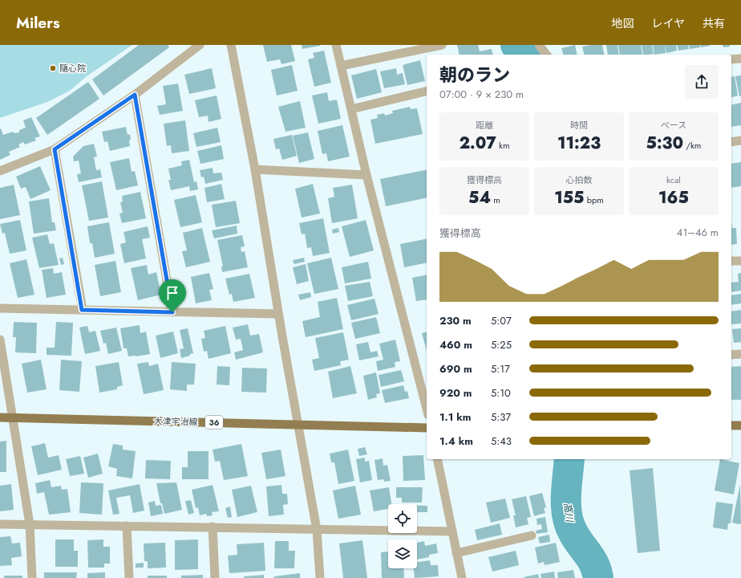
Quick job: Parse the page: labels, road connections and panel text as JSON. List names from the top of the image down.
{
  "streets": {
    "main road": ["大津宇治線", "36"]
  },
  "water": ["高川"],
  "places": ["隨心院"],
  "page": {
    "header": "Milers",
    "nav": ["地図", "レイヤ", "共有"],
    "heading": ["朝のラン", "07:00 · 9 × 230 m"],
    "stats": [
      ["距離", "2.07 km"],
      ["時間", "11:23"],
      ["ペース", "5:30 /km"],
      ["獲得標高", "54 m"],
      ["心拍数", "155 bpm"],
      ["kcal", "165"]
    ],
    "chart": ["獲得標高", "41–46 m"],
    "list": [
      {
        "name": "230 m",
        "note": "5:07"
      },
      {
        "name": "460 m",
        "note": "5:25"
      },
      {
        "name": "690 m",
        "note": "5:17"
      },
      {
        "name": "920 m",
        "note": "5:10"
      },
      {
        "name": "1.1 km",
        "note": "5:37"
      },
      {
        "name": "1.4 km",
        "note": "5:43"
      }
    ]
  }
}
